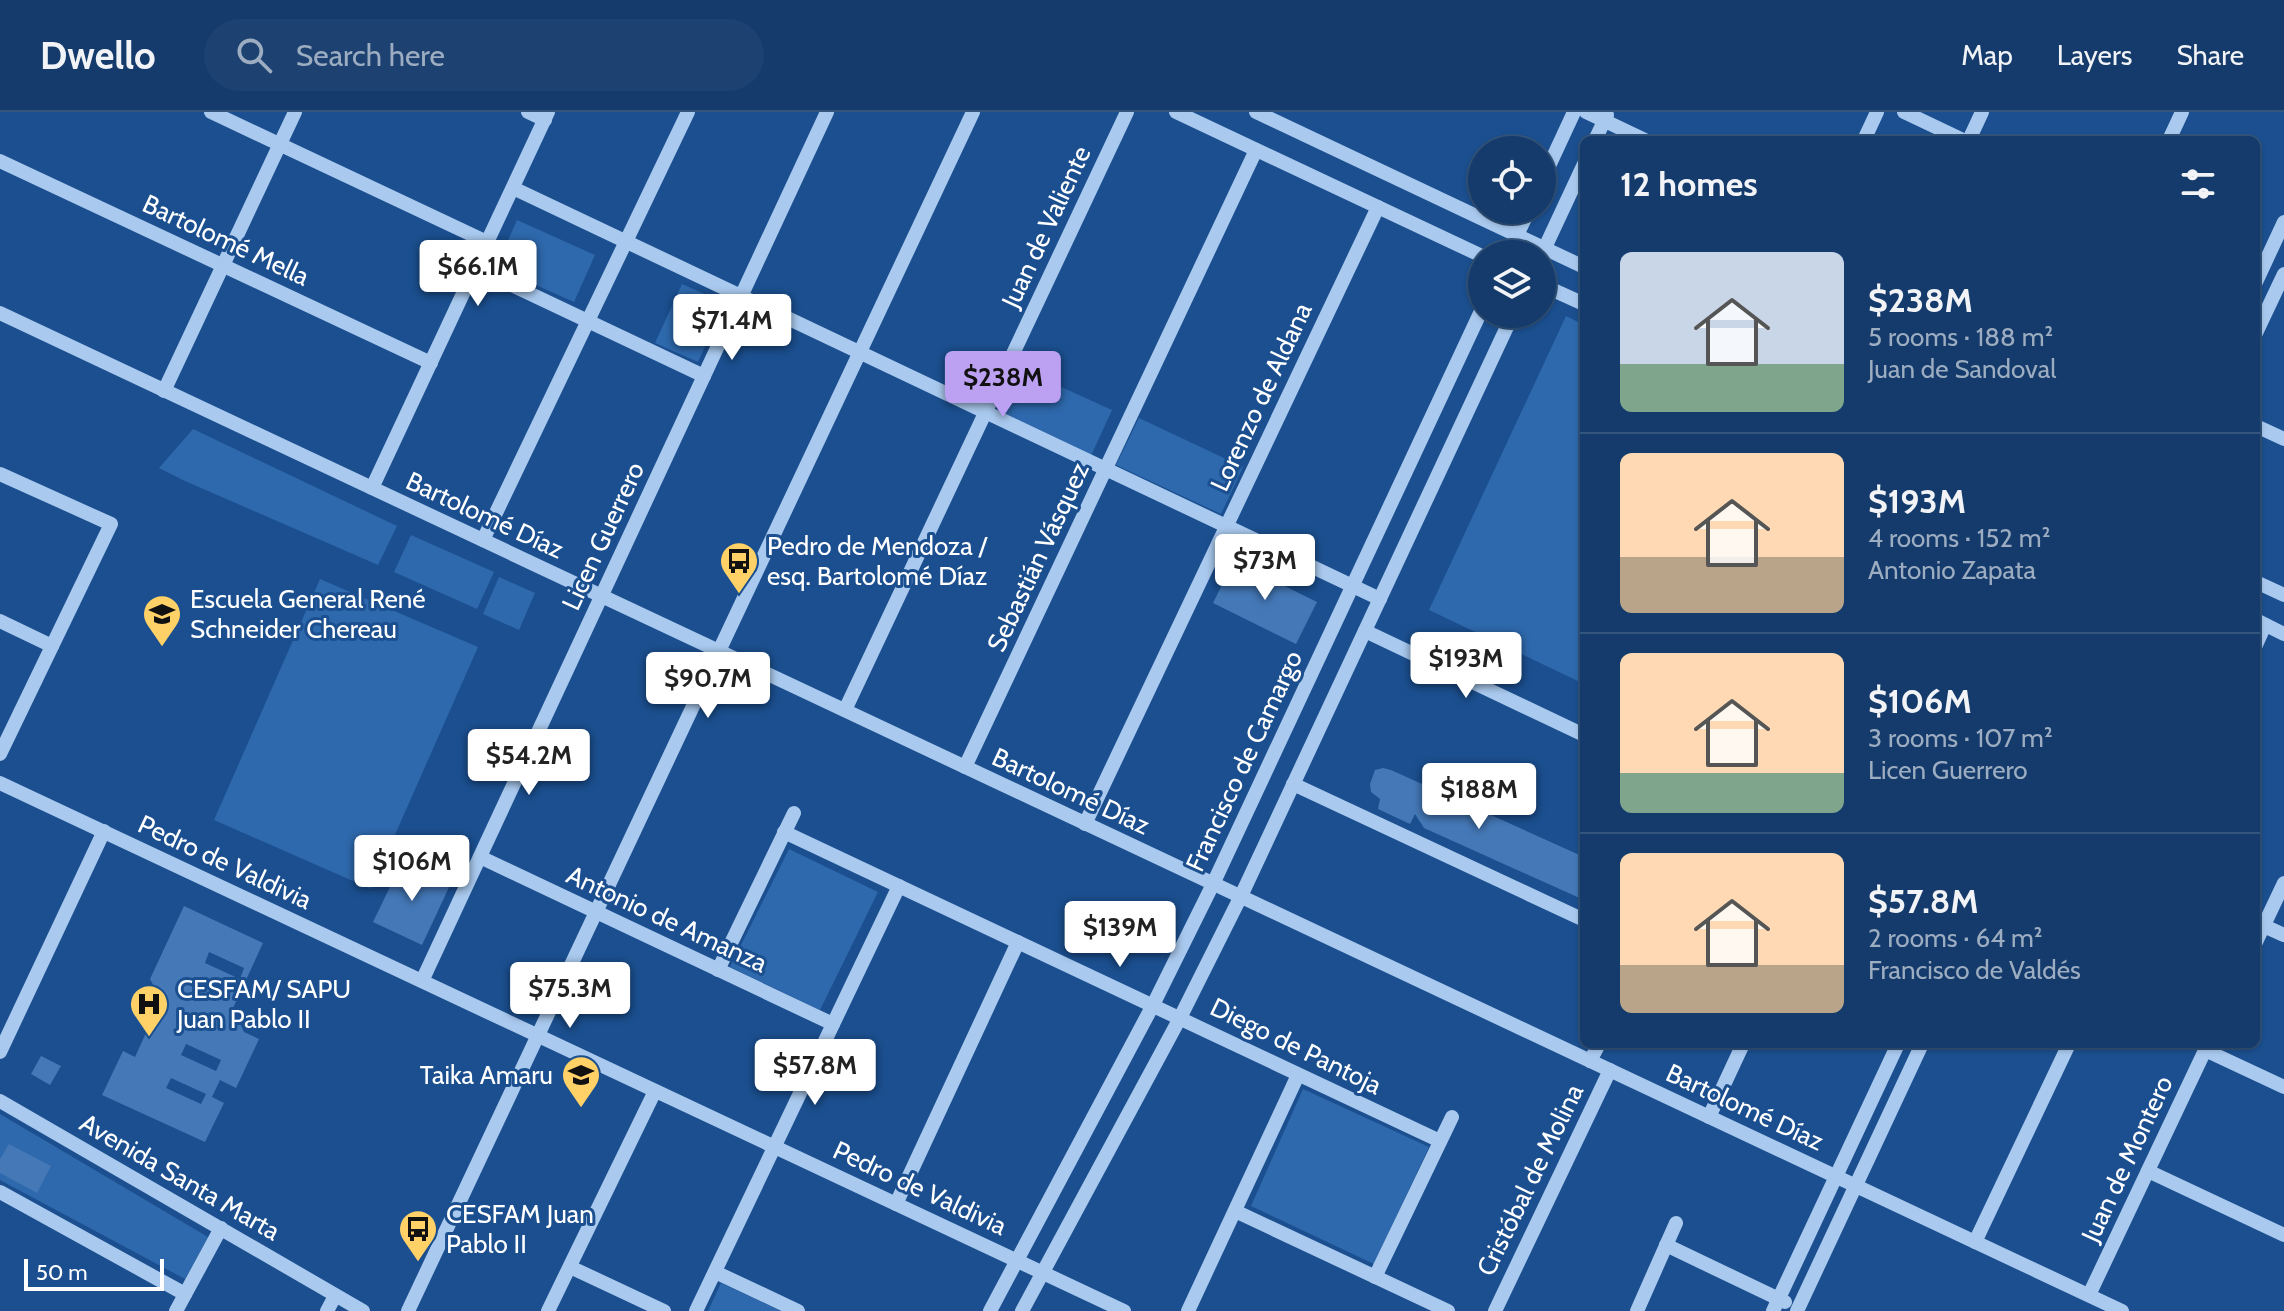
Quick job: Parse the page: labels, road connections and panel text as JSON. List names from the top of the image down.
{
  "streets": {
    "street": [
      "Juan de Valiente",
      "Bartolomé Mella",
      "Lorenzo de Aldana",
      "Bartolomé Díaz",
      "Licen Guerrero",
      "Sebastián Vásquez",
      "Francisco de Camargo",
      "Pedro de Valdivia",
      "Antonio de Amanza",
      "Diego de Pantoja",
      "Juan de Montero",
      "Avenida Santa Marta",
      "Cristóbal de Molina"
    ]
  },
  "crossings": [
    ["Juan de Valiente", "Bartolomé Díaz"],
    ["Lorenzo de Aldana", "Bartolomé Díaz"],
    ["Bartolomé Díaz", "Licen Guerrero"],
    ["Bartolomé Díaz", "Sebastián Vásquez"],
    ["Bartolomé Díaz", "Francisco de Camargo"],
    ["Bartolomé Díaz", "Juan de Montero"],
    ["Bartolomé Díaz", "Cristóbal de Molina"],
    ["Licen Guerrero", "Pedro de Valdivia"],
    ["Licen Guerrero", "Antonio de Amanza"],
    ["Francisco de Camargo", "Pedro de Valdivia"],
    ["Francisco de Camargo", "Diego de Pantoja"]
  ],
  "places": {
    "bus stop": ["Pedro de Mendoza / esq. Bartolomé Díaz", "CESFAM Juan Pablo II"],
    "school or university": ["Escuela General René Schneider Chereau", "Taika Amaru"],
    "hospital": ["CESFAM/ SAPU Juan Pablo II"]
  },
  "scale_bar": "50 m",
  "page": {
    "header": "Dwello",
    "search": "Search here",
    "nav": ["Map", "Layers", "Share"],
    "heading": "12 homes",
    "list": [
      {
        "name": "$238M",
        "note": "5 rooms · 188 m² · Juan de Sandoval"
      },
      {
        "name": "$193M",
        "note": "4 rooms · 152 m² · Antonio Zapata"
      },
      {
        "name": "$106M",
        "note": "3 rooms · 107 m² · Licen Guerrero"
      },
      {
        "name": "$57.8M",
        "note": "2 rooms · 64 m² · Francisco de Valdés"
      }
    ],
    "price": [
      "$66.1M",
      "$71.4M",
      "$238M",
      "$73M",
      "$193M",
      "$90.7M",
      "$54.2M",
      "$188M",
      "$106M",
      "$139M",
      "$75.3M",
      "$57.8M"
    ],
    "scale": "50 m"
  }
}
